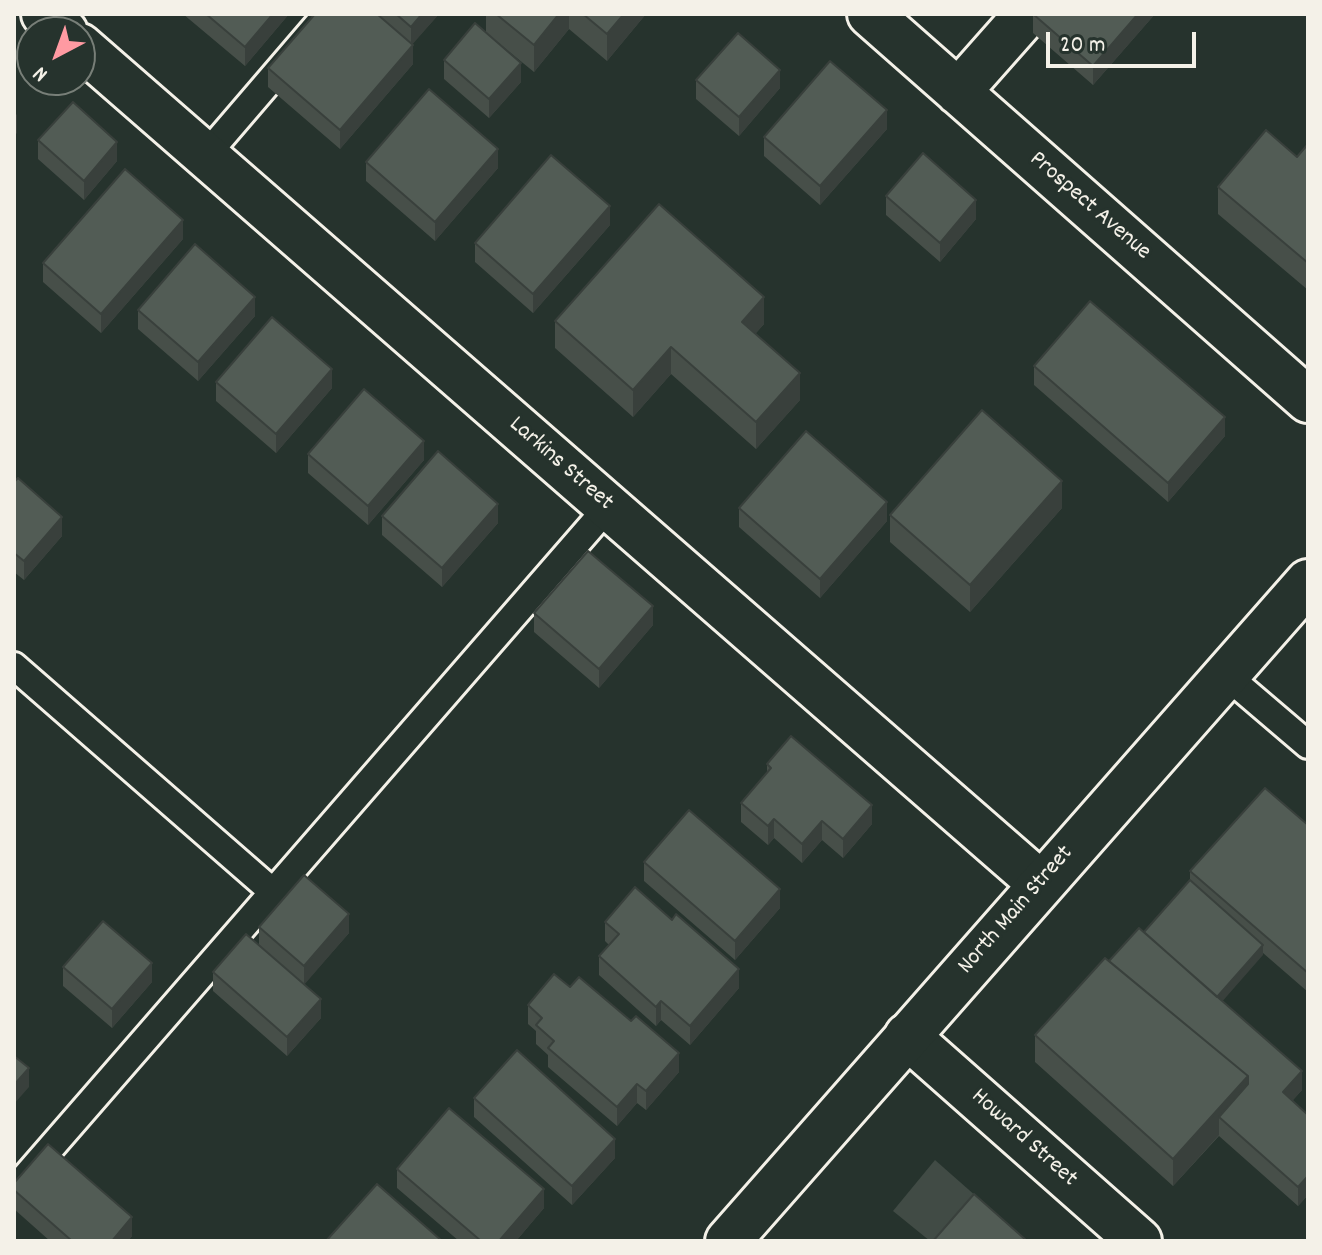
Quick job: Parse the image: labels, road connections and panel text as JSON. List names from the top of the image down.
{
  "streets": {
    "street": [
      "Prospect Avenue",
      "Larkins Street",
      "North Main Street",
      "Howard Street"
    ]
  },
  "crossings": [
    ["Larkins Street", "North Main Street"],
    ["North Main Street", "Howard Street"]
  ],
  "scale_bar": "20 m",
  "north": "bottom left"
}
